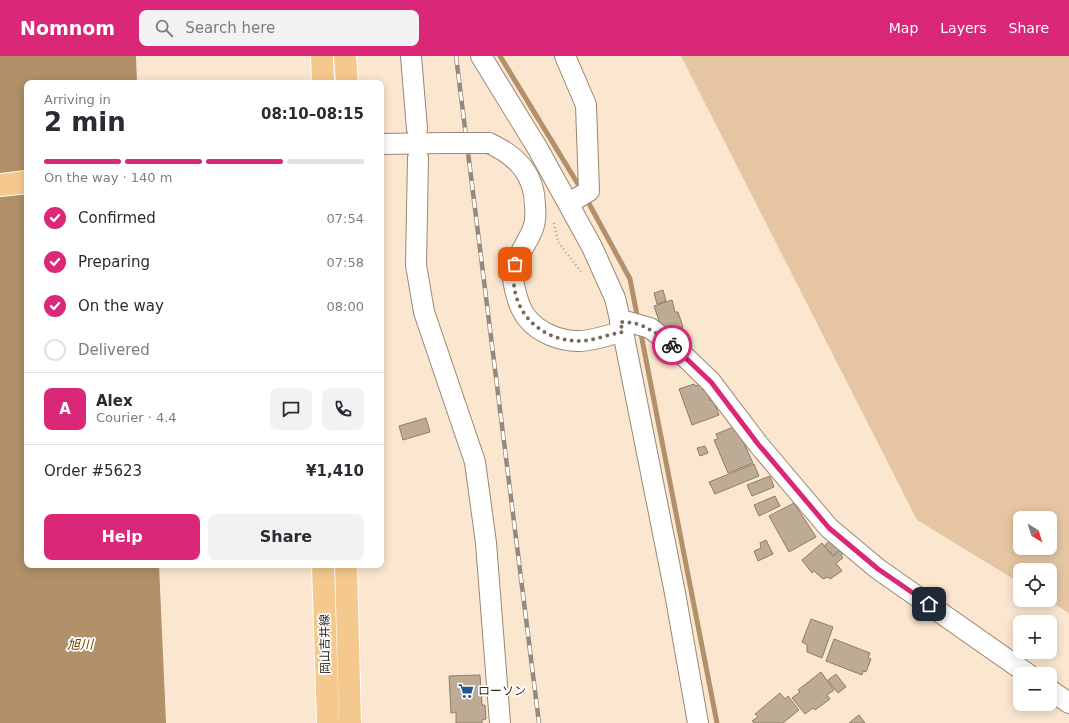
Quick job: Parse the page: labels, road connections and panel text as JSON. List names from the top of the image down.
{
  "streets": {
    "main road": ["岡山吉井線"]
  },
  "water": ["旭川"],
  "places": {
    "supermarket": ["ローソン"]
  },
  "north": "bottom right",
  "page": {
    "header": "Nomnom",
    "search": "Search here",
    "nav": ["Map", "Layers", "Share"],
    "heading": ["2 min", "Arriving in", "08:10–08:15"],
    "panel": [
      "Alex",
      "Courier · 4.4",
      "Order #5623",
      "¥1,410"
    ],
    "bar": "On the way · 140 m",
    "list": [
      ["Confirmed", "07:54"],
      ["Preparing", "07:58"],
      ["On the way", "08:00"],
      "Delivered"
    ],
    "round": "A",
    "buttons": ["Help", "Share"],
    "map_buttons": ["+", "−"]
  }
}
